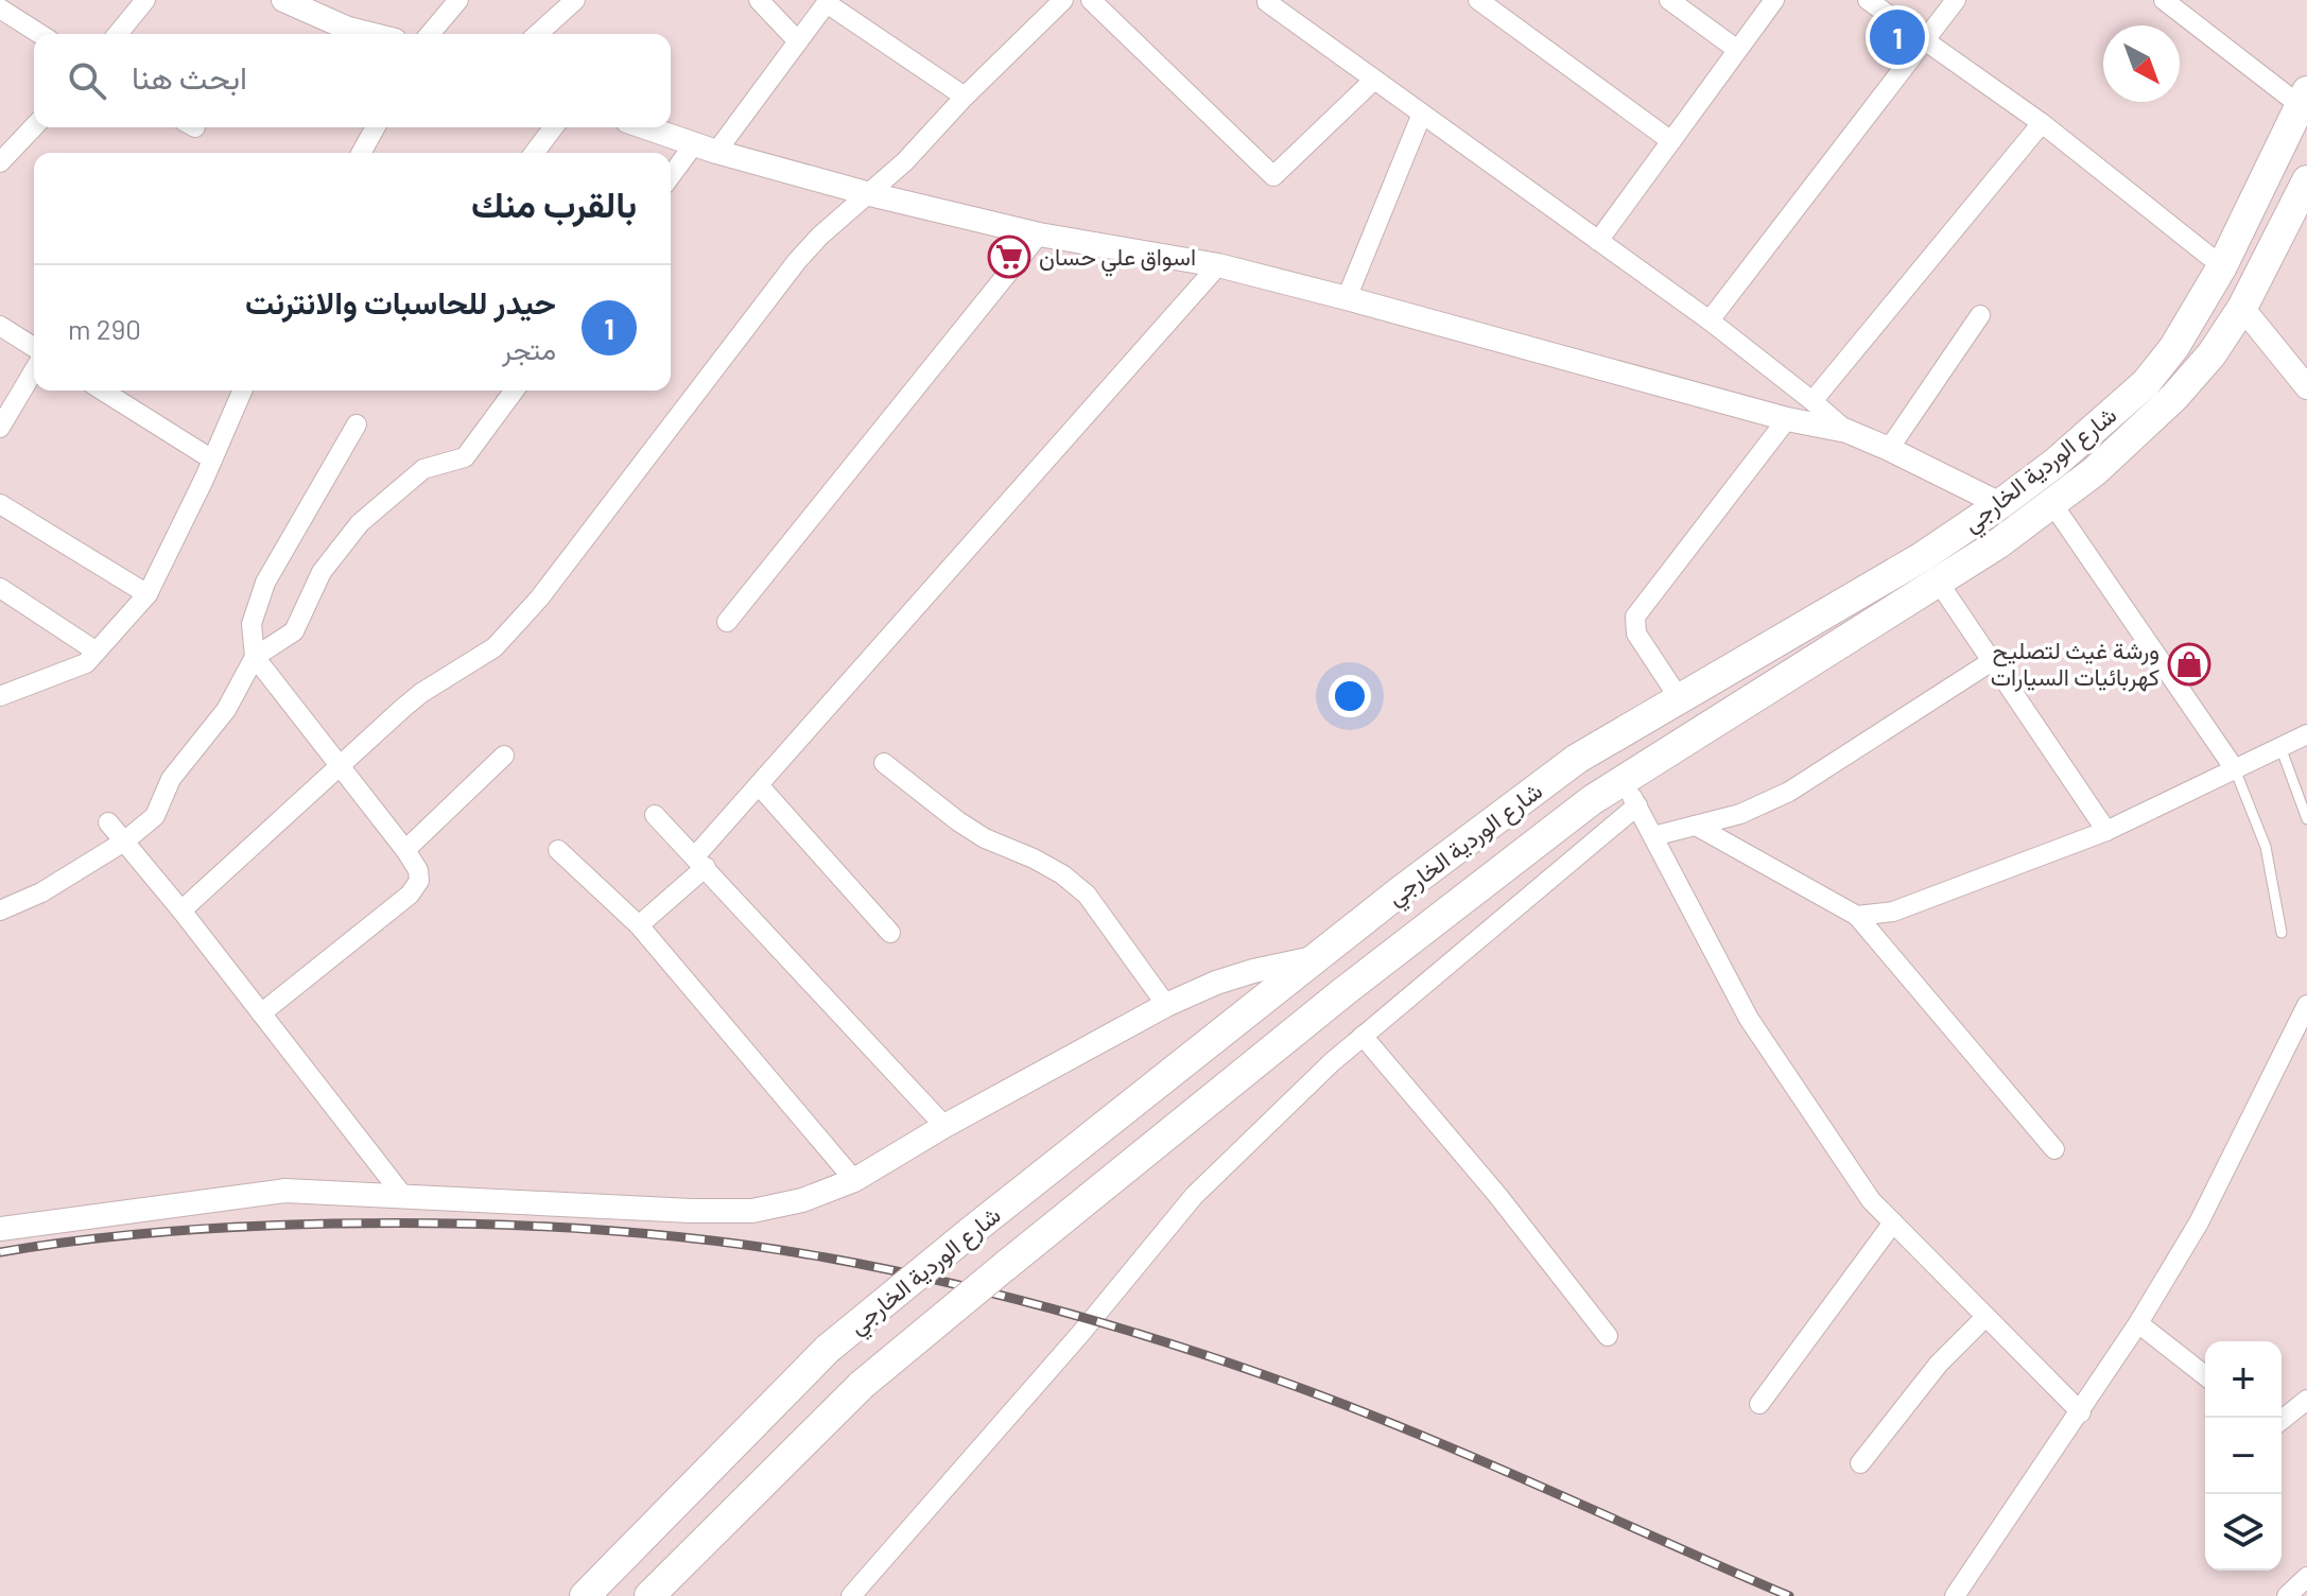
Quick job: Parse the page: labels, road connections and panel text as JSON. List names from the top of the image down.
{
  "streets": {
    "main road": ["شارع الوردية الخارجي"]
  },
  "places": {
    "supermarket": ["اسواق علي حسان"],
    "shop": ["ورشة غيث لتصليح كهربائيات السيارات"]
  },
  "north": "bottom right",
  "page": {
    "pins": "1",
    "search": "ابحث هنا",
    "heading": "بالقرب منك",
    "list": [
      {
        "mark": "1",
        "name": "حيدر للحاسبات والانترنت",
        "note": "متجر",
        "value": "290 m"
      }
    ],
    "map_buttons": ["+", "−"]
  }
}
